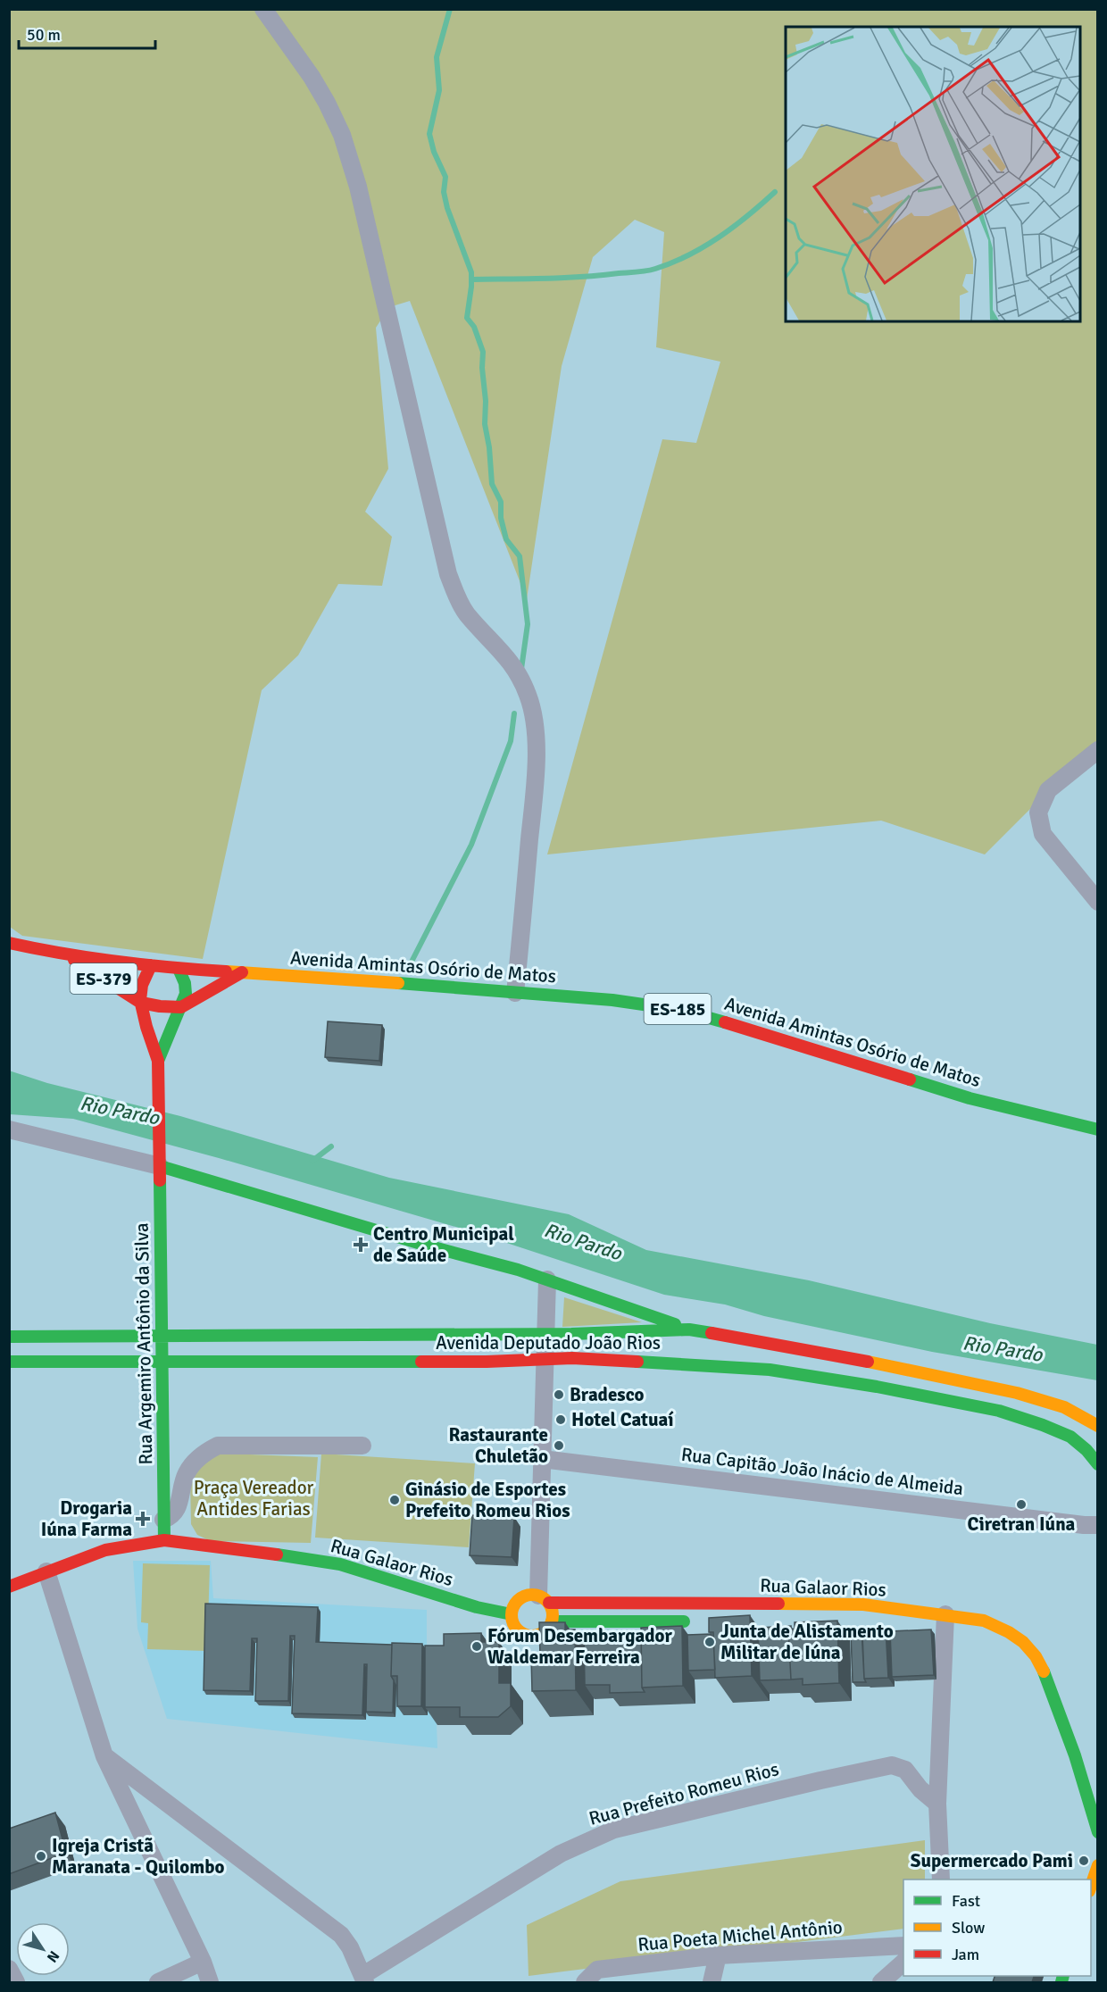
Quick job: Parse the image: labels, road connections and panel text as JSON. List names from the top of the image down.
{
  "streets": {
    "street": [
      "Avenida Amintas Osório de Matos",
      "ES-379",
      "ES-185",
      "Avenida Deputado João Rios",
      "Rua Argemiro Antônio da Silva",
      "Rua Capitão João Inácio de Almeida",
      "Rua Galaor Rios",
      "Rua Prefeito Romeu Rios",
      "Rua Poeta Michel Antônio"
    ]
  },
  "crossings": [
    ["Avenida Amintas Osório de Matos", "ES-185"],
    ["ES-379", "ES-185"],
    ["ES-379", "Rua Argemiro Antônio da Silva"],
    ["Avenida Deputado João Rios", "Rua Argemiro Antônio da Silva"],
    ["Rua Argemiro Antônio da Silva", "Rua Galaor Rios"]
  ],
  "water": ["Rio Pardo"],
  "parks": ["Praça Vereador Antides Farias"],
  "places": {
    "health": ["Centro Municipal de Saúde", "Drogaria Iúna Farma"],
    "other": [
      "Bradesco",
      "Hotel Catuaí",
      "Rastaurante Chuletão",
      "Ginásio de Esportes Prefeito Romeu Rios",
      "Ciretran Iúna",
      "Junta de Alistamento Militar de Iúna",
      "Fórum Desembargador Waldemar Ferreira",
      "Igreja Cristã Maranata - Quilombo",
      "Supermercado Pami"
    ]
  },
  "legend": ["Fast", "Slow", "Jam"],
  "scale_bar": "50 m",
  "north": "bottom right"
}
